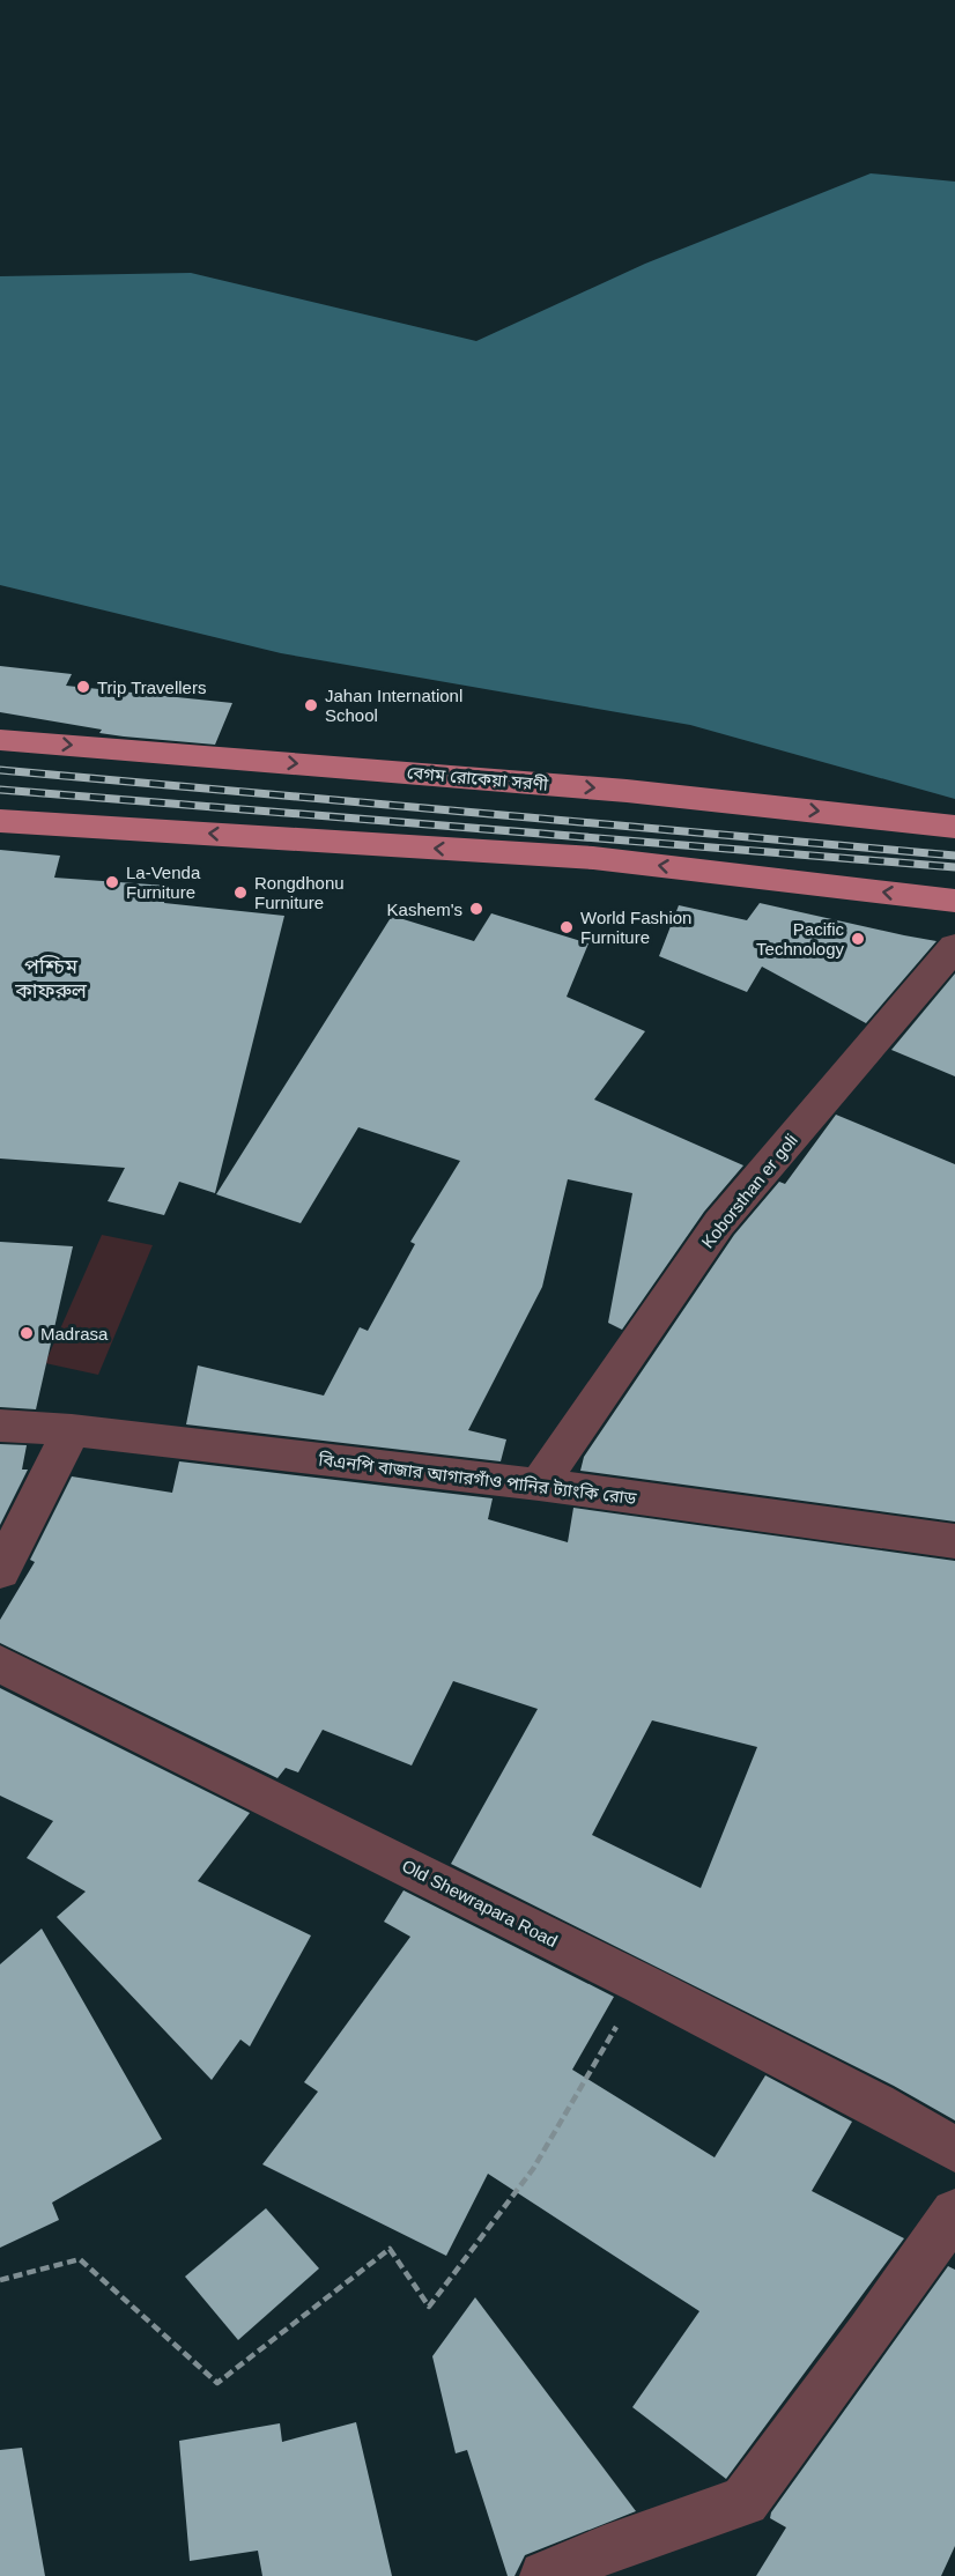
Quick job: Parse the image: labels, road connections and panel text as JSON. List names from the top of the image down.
{
  "streets": {
    "main road": ["বেগম রোকেয়া সরণী"],
    "street": ["Koborsthan er goli", "বিএনপি বাজার আগারগাঁও পানির ট্যাংকি রোড", "Old Shewrapara Road"]
  },
  "crossings": [
    ["Koborsthan er goli", "বিএনপি বাজার আগারগাঁও পানির ট্যাংকি রোড"]
  ],
  "districts": ["পশ্চিম কাফরুল"],
  "places": [
    "Trip Travellers",
    "Jahan Internationl School",
    "La-Venda Furniture",
    "Rongdhonu Furniture",
    "Kashem's",
    "World Fashion Furniture",
    "Pacific Technology",
    "Madrasa"
  ]
}
